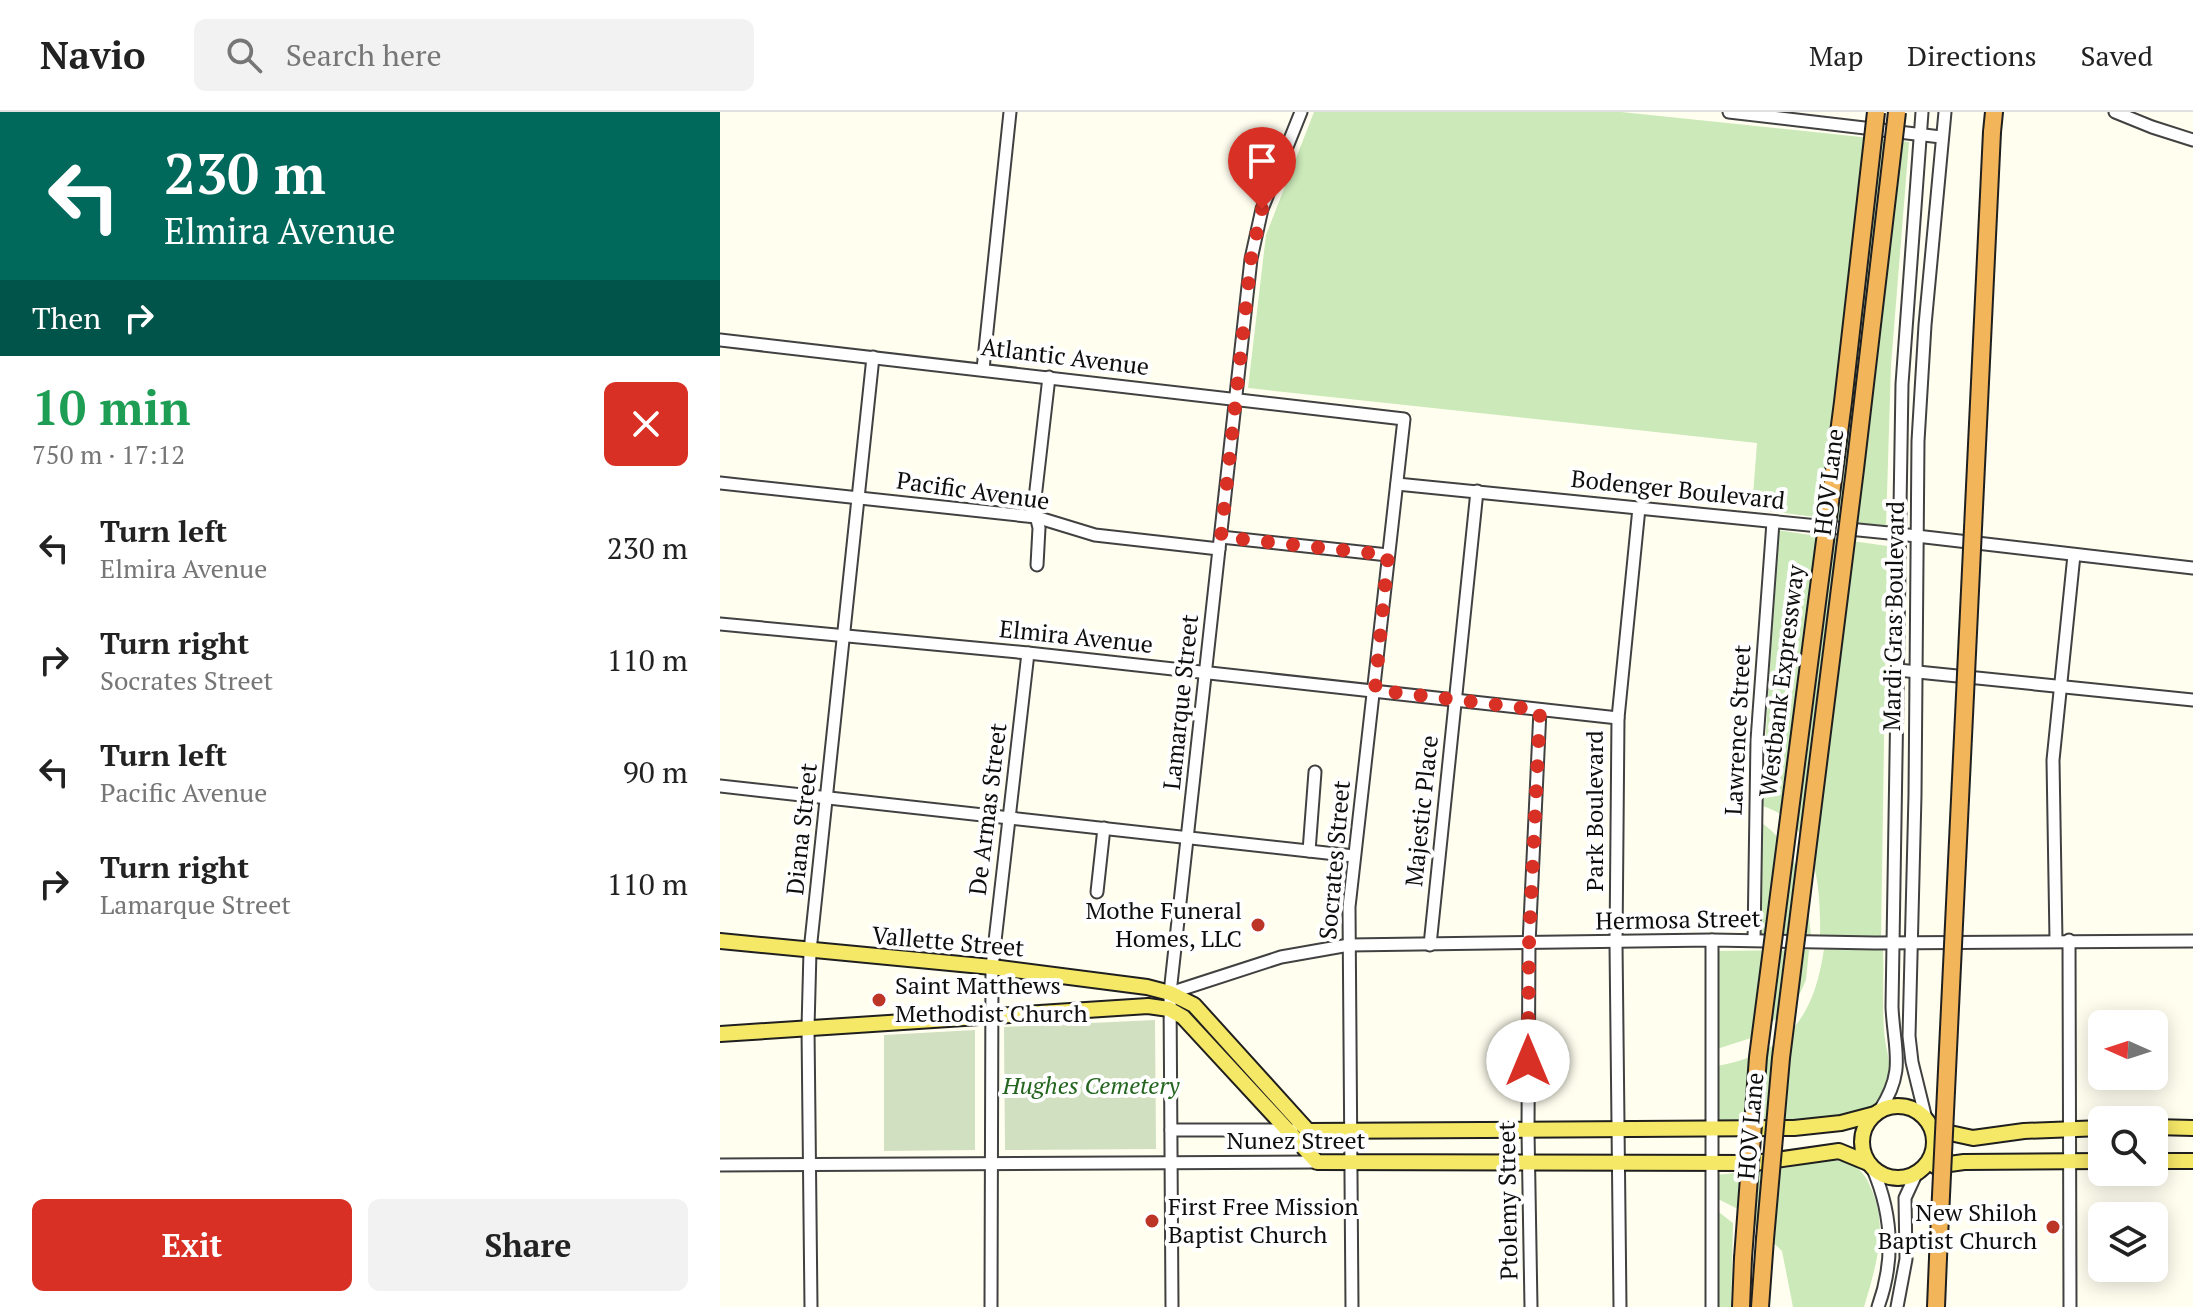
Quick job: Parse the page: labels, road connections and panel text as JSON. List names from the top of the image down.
{
  "streets": {
    "highway": ["HOV Lane", "Westbank Expressway"],
    "main road": ["Vallette Street", "Nunez Street"],
    "street": [
      "Atlantic Avenue",
      "Bodenger Boulevard",
      "Pacific Avenue",
      "Mardi Gras Boulevard",
      "Elmira Avenue",
      "Lamarque Street",
      "Lawrence Street",
      "De Armas Street",
      "Majestic Place",
      "Park Boulevard",
      "Diana Street",
      "Socrates Street",
      "Hermosa Street",
      "Ptolemy Street"
    ]
  },
  "crossings": [
    ["Atlantic Avenue", "Lamarque Street"],
    ["Atlantic Avenue", "Diana Street"],
    ["Atlantic Avenue", "Socrates Street"],
    ["Bodenger Boulevard", "Mardi Gras Boulevard"],
    ["Bodenger Boulevard", "Lawrence Street"],
    ["Bodenger Boulevard", "Majestic Place"],
    ["Bodenger Boulevard", "Park Boulevard"],
    ["Bodenger Boulevard", "Socrates Street"],
    ["Pacific Avenue", "Lamarque Street"],
    ["Pacific Avenue", "Diana Street"],
    ["Pacific Avenue", "Socrates Street"],
    ["Mardi Gras Boulevard", "Hermosa Street"],
    ["Mardi Gras Boulevard", "Nunez Street"],
    ["Elmira Avenue", "Lamarque Street"],
    ["Elmira Avenue", "De Armas Street"],
    ["Elmira Avenue", "Majestic Place"],
    ["Elmira Avenue", "Park Boulevard"],
    ["Elmira Avenue", "Diana Street"],
    ["Elmira Avenue", "Socrates Street"],
    ["Elmira Avenue", "Ptolemy Street"],
    ["Lamarque Street", "Hermosa Street"],
    ["Lamarque Street", "Vallette Street"],
    ["Lamarque Street", "Nunez Street"],
    ["Lawrence Street", "Hermosa Street"],
    ["De Armas Street", "Vallette Street"],
    ["De Armas Street", "Nunez Street"],
    ["Majestic Place", "Hermosa Street"],
    ["Park Boulevard", "Hermosa Street"],
    ["Park Boulevard", "Nunez Street"],
    ["Diana Street", "Vallette Street"],
    ["Diana Street", "Nunez Street"],
    ["Socrates Street", "Hermosa Street"],
    ["Socrates Street", "Nunez Street"],
    ["Hermosa Street", "Vallette Street"],
    ["Hermosa Street", "Ptolemy Street"],
    ["Nunez Street", "Ptolemy Street"]
  ],
  "parks": ["Hughes Cemetery"],
  "places": [
    "Mothe Funeral Homes, LLC",
    "Saint Matthews Methodist Church",
    "First Free Mission Baptist Church",
    "New Shiloh Baptist Church"
  ],
  "north": "left",
  "page": {
    "header": "Navio",
    "search": "Search here",
    "nav": ["Map", "Directions", "Saved"],
    "turn": ["230 m", "Elmira Avenue"],
    "then": "Then",
    "heading": ["10 min", "750 m · 17:12"],
    "list": [
      {
        "name": "Turn left",
        "note": "Elmira Avenue",
        "value": "230 m"
      },
      {
        "name": "Turn right",
        "note": "Socrates Street",
        "value": "110 m"
      },
      {
        "name": "Turn left",
        "note": "Pacific Avenue",
        "value": "90 m"
      },
      {
        "name": "Turn right",
        "note": "Lamarque Street",
        "value": "110 m"
      }
    ],
    "buttons": ["Exit", "Share"]
  }
}
